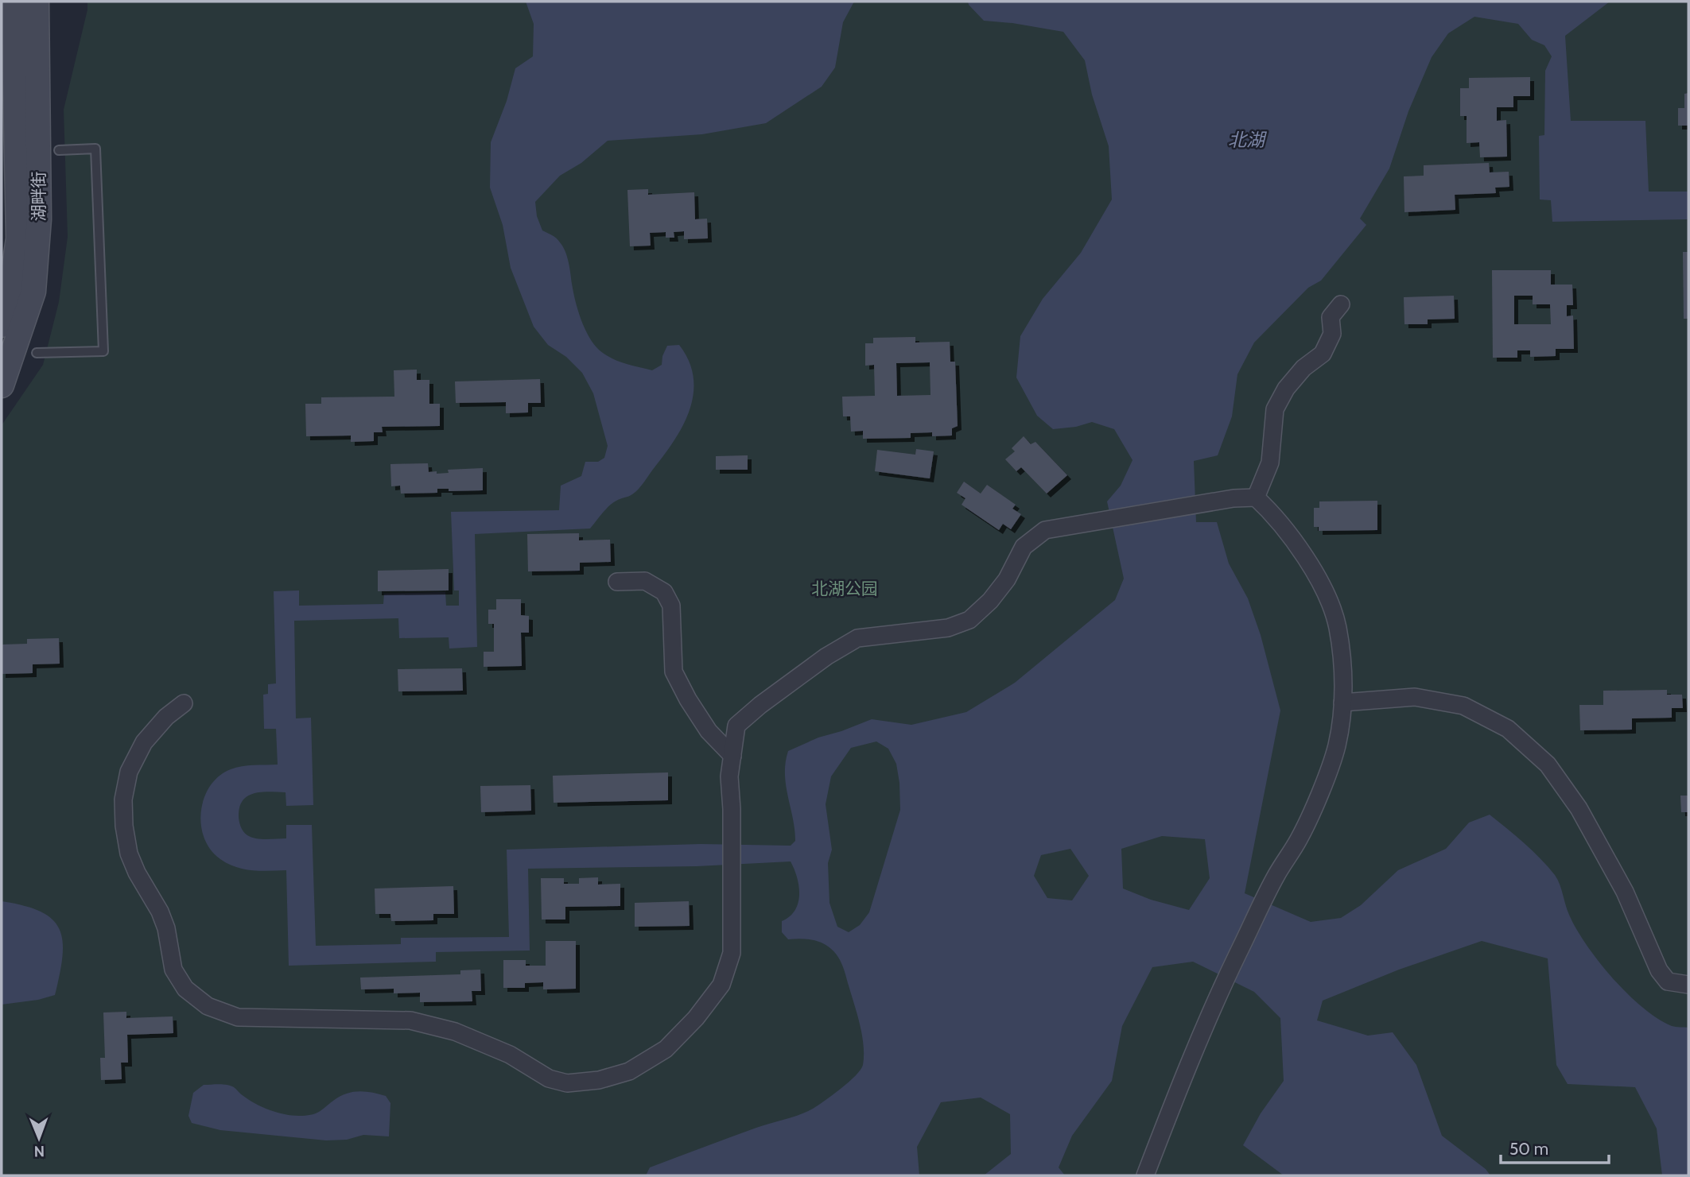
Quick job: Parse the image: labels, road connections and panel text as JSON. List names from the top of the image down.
{
  "streets": {
    "main road": ["湖畔街"]
  },
  "water": ["北湖"],
  "parks": ["北湖公园"],
  "scale_bar": "50 m",
  "north": "bottom"
}
